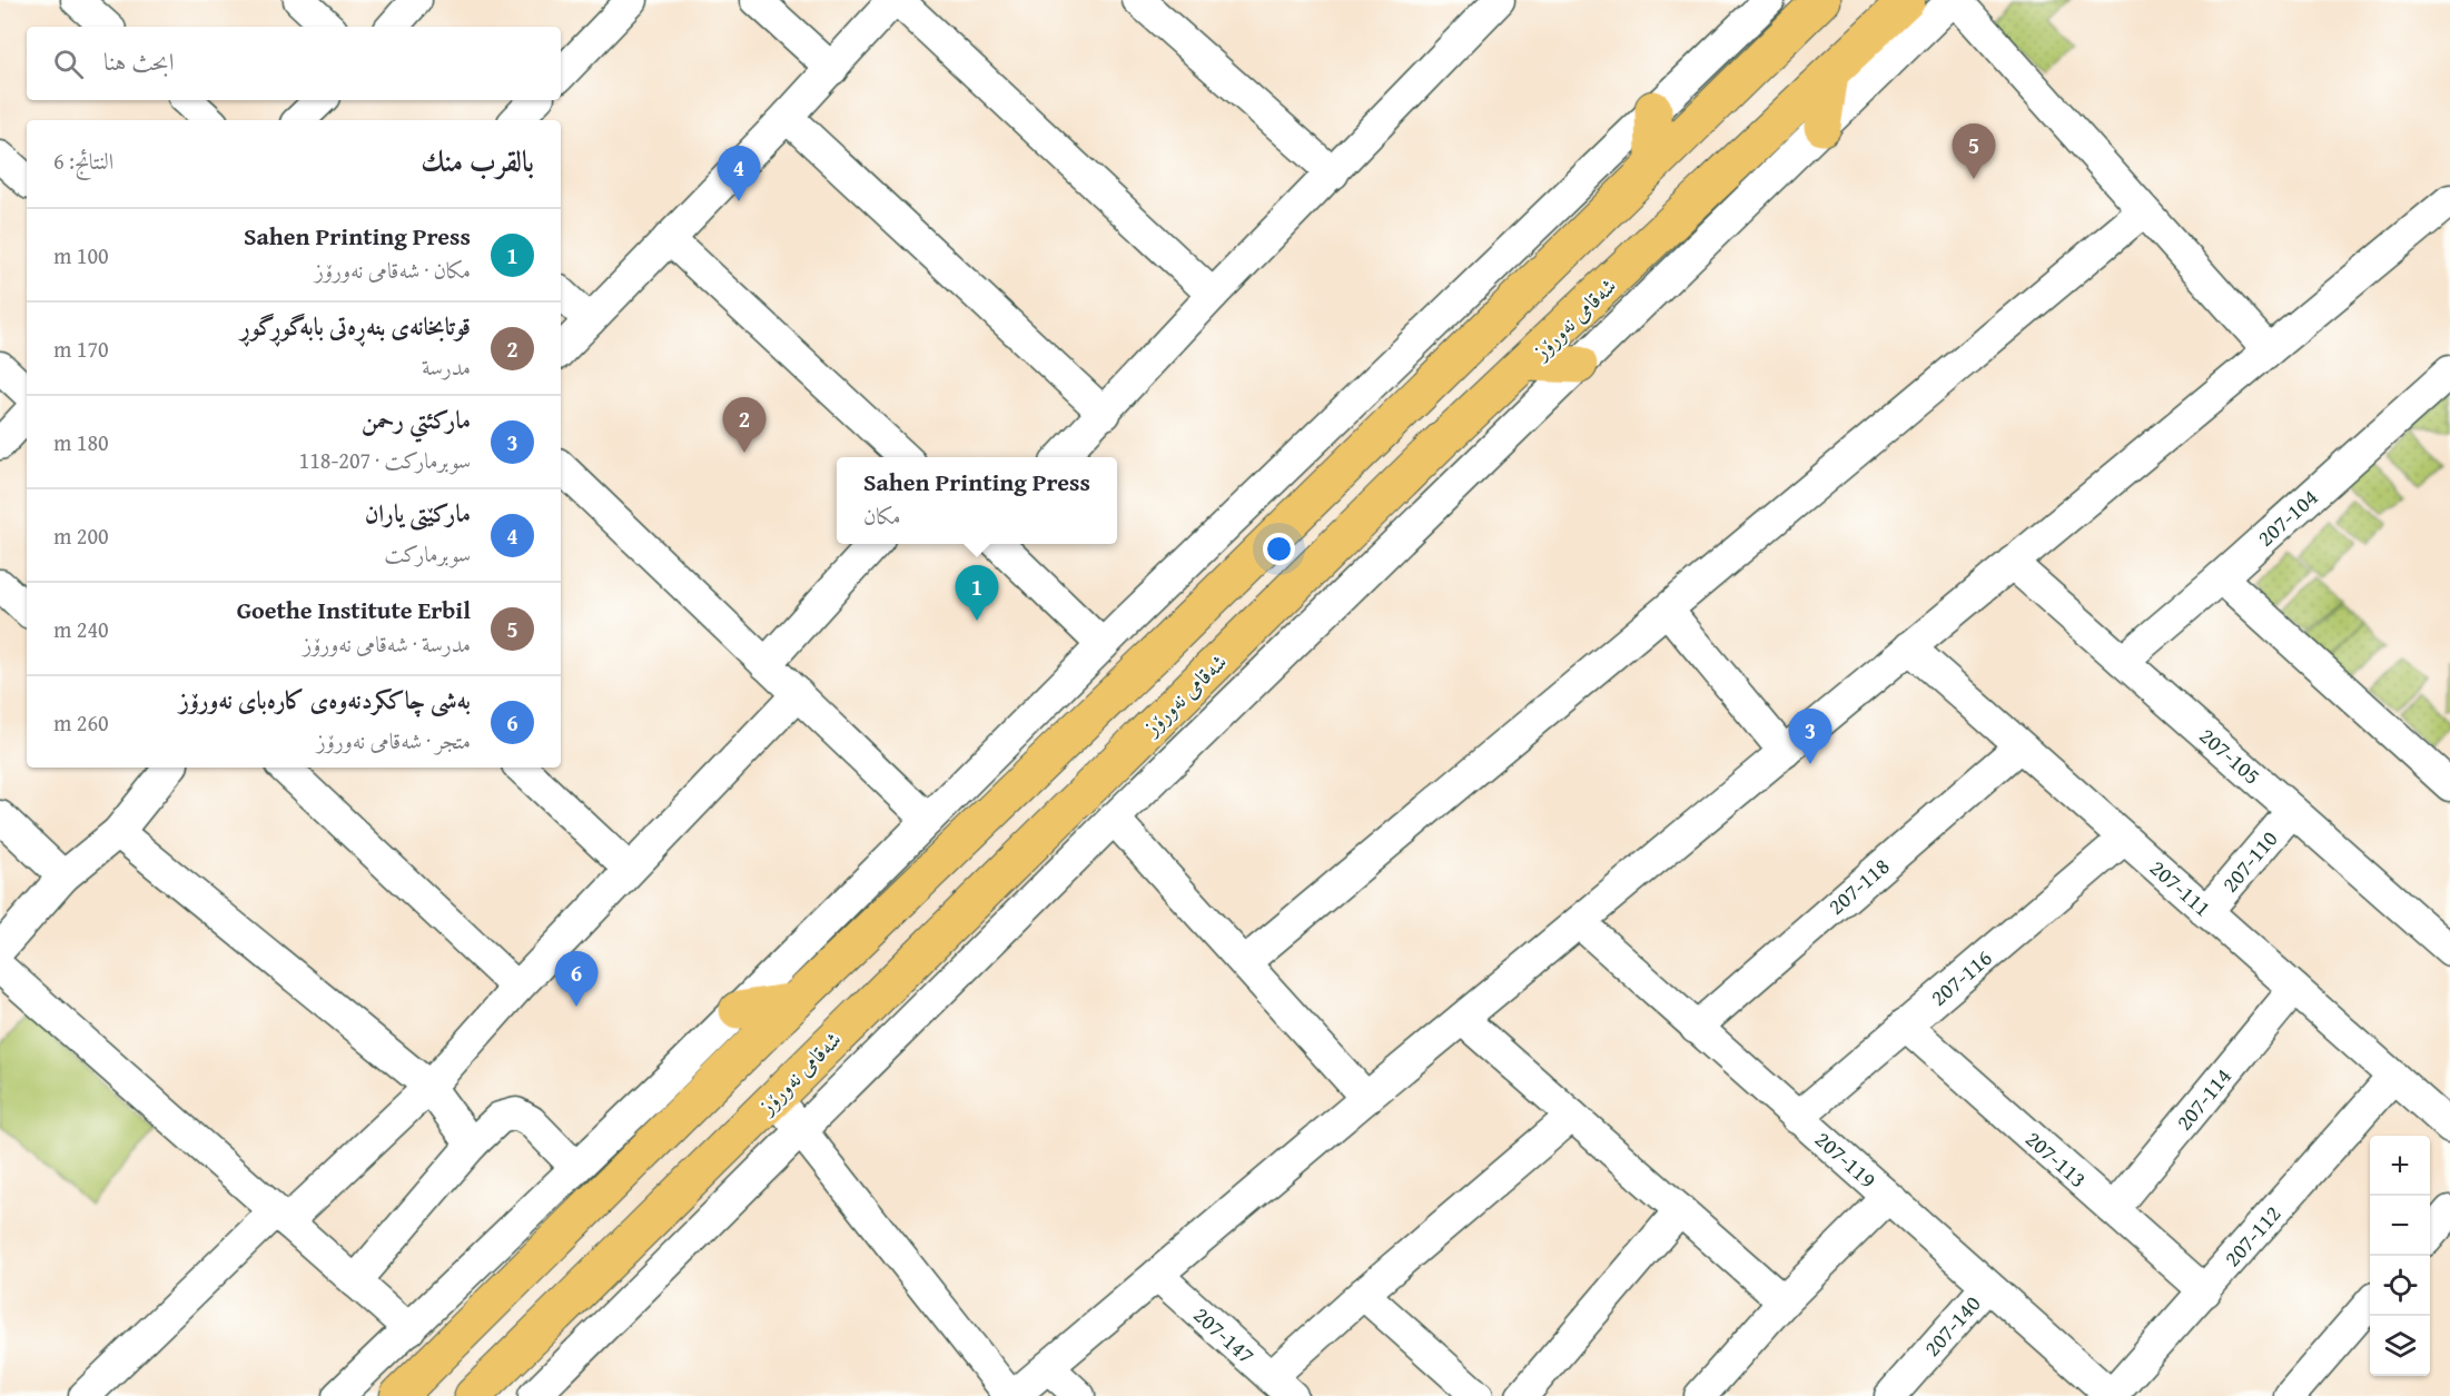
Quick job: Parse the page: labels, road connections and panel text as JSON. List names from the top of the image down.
{
  "streets": {
    "main road": ["شەقامی نەورۆز"],
    "street": [
      "207-104",
      "207-105",
      "207-110",
      "207-118",
      "207-111",
      "207-116",
      "207-114",
      "207-113",
      "207-119",
      "207-112",
      "207-140",
      "207-147"
    ]
  },
  "crossings": [
    ["207-104", "207-105"],
    ["207-105", "207-110"],
    ["207-110", "207-111"],
    ["207-118", "207-111"],
    ["207-118", "207-119"],
    ["207-111", "207-116"],
    ["207-111", "207-114"],
    ["207-111", "207-112"],
    ["207-116", "207-113"],
    ["207-116", "207-119"],
    ["207-114", "207-113"],
    ["207-113", "207-112"],
    ["207-119", "207-112"],
    ["207-119", "207-140"]
  ],
  "page": {
    "search": "ابحث هنا",
    "heading": ["بالقرب منك", "النتائج: 6"],
    "pins": [
      "5",
      "4",
      "2",
      "1",
      "3",
      "6"
    ],
    "list": [
      {
        "mark": "1",
        "name": "Sahen Printing Press",
        "note": "مكان · شەقامی نەورۆز",
        "value": "100 m"
      },
      {
        "mark": "2",
        "name": "قوتابخانەی بنەڕەتی بابەگوڕگوڕ",
        "note": "مدرسة",
        "value": "170 m"
      },
      {
        "mark": "3",
        "name": "ماركئتي رحمن",
        "note": "سوبرماركت · 207-118",
        "value": "180 m"
      },
      {
        "mark": "4",
        "name": "مارکێتی یاران",
        "note": "سوبرماركت",
        "value": "200 m"
      },
      {
        "mark": "5",
        "name": "Goethe Institute Erbil",
        "note": "مدرسة · شەقامی نەورۆز",
        "value": "240 m"
      },
      {
        "mark": "6",
        "name": "به‌شی چاككردنه‌وه‌ی كاره‌بای نه‌ورۆز",
        "note": "متجر · شەقامی نەورۆز",
        "value": "260 m"
      }
    ],
    "popup": ["Sahen Printing Press", "مكان"],
    "map_buttons": ["+", "−"]
  }
}
